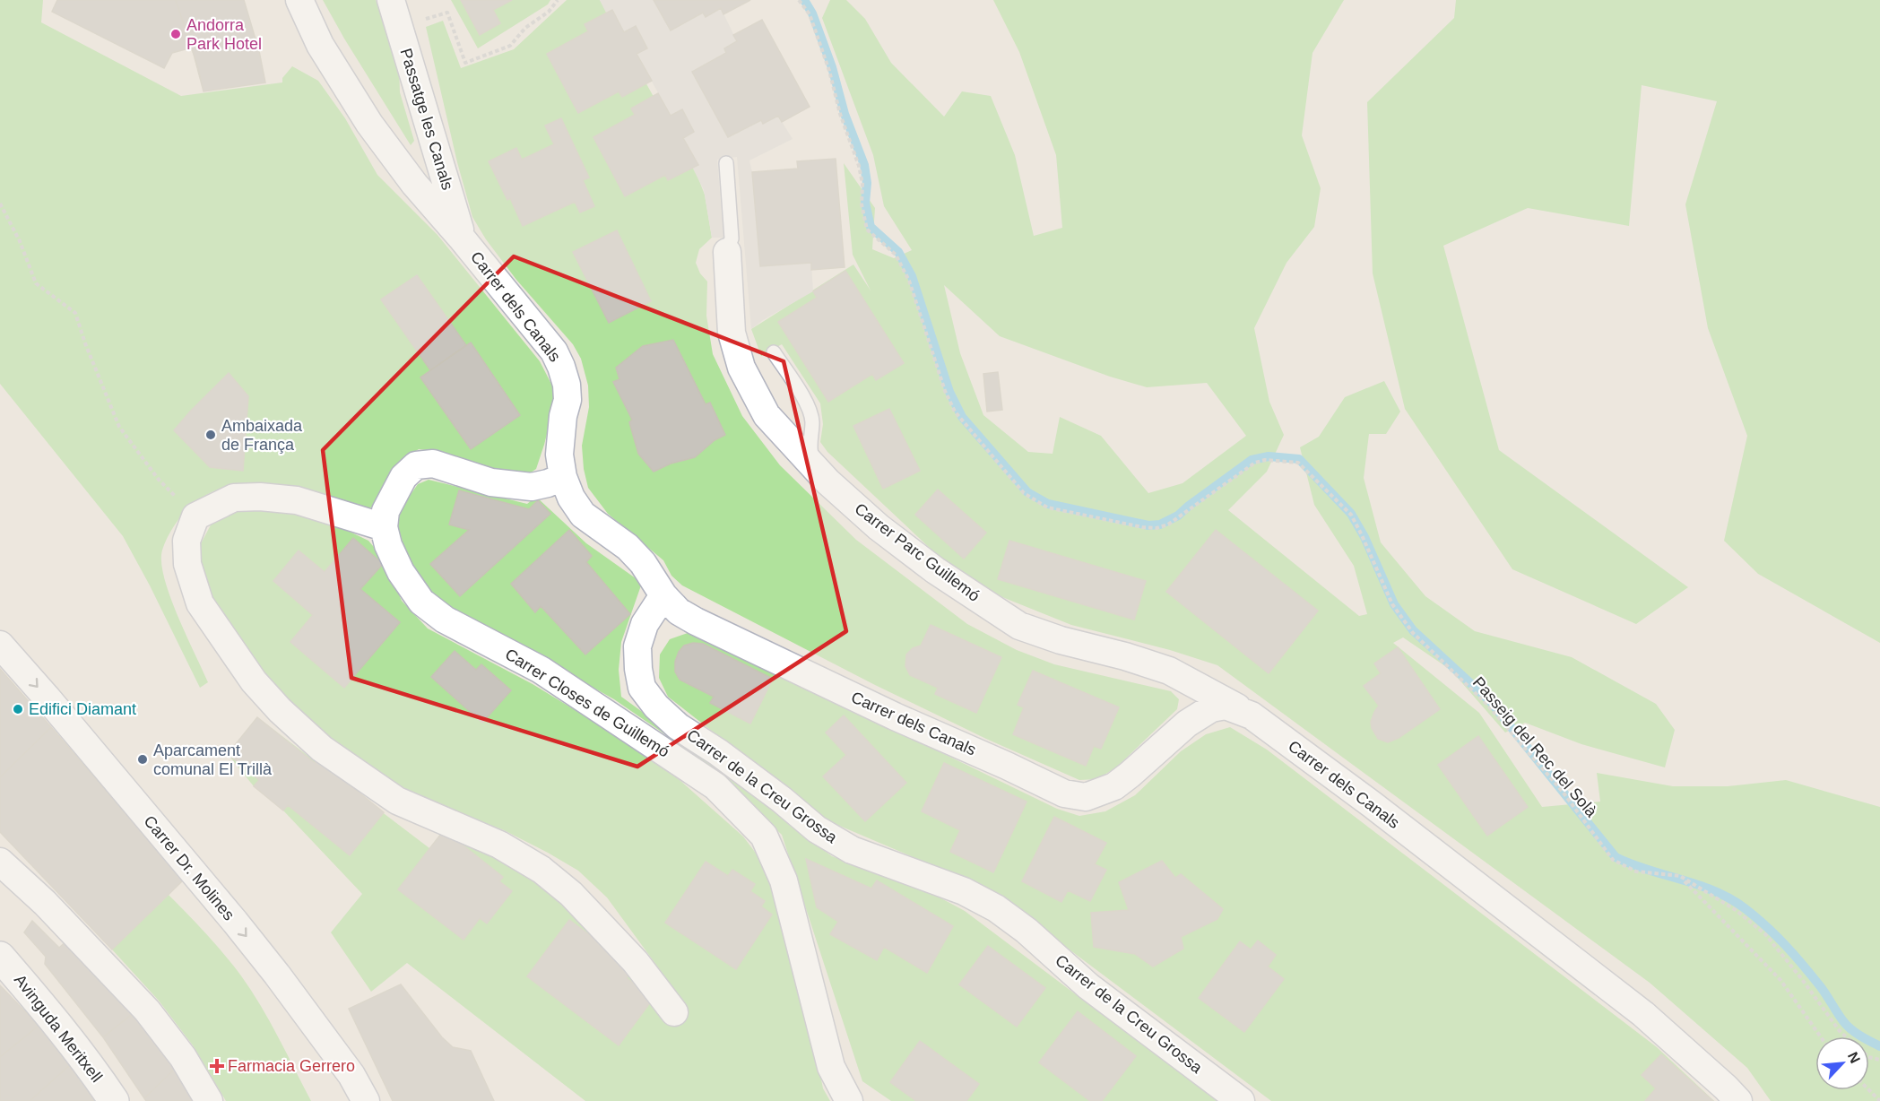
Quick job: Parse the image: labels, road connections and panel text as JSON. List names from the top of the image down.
{
  "streets": {
    "street": [
      "Passatge les Canals",
      "Carrer dels Canals",
      "Carrer Parc Guillemó",
      "Carrer Closes de Guillemó",
      "Carrer de la Creu Grossa",
      "Carrer Dr. Molines",
      "Avinguda Meritxell"
    ],
    "path": ["Passeig del Rec del Solà"]
  },
  "crossings": [
    ["Passatge les Canals", "Carrer dels Canals"],
    ["Carrer dels Canals", "Carrer Parc Guillemó"],
    ["Carrer dels Canals", "Carrer de la Creu Grossa"]
  ],
  "places": {
    "other": [
      "Andorra Park Hotel",
      "Ambaixada de França",
      "Edifici Diamant",
      "Aparcament comunal El Trillà"
    ],
    "health": ["Farmacia Gerrero"]
  },
  "north": "top right"
}
